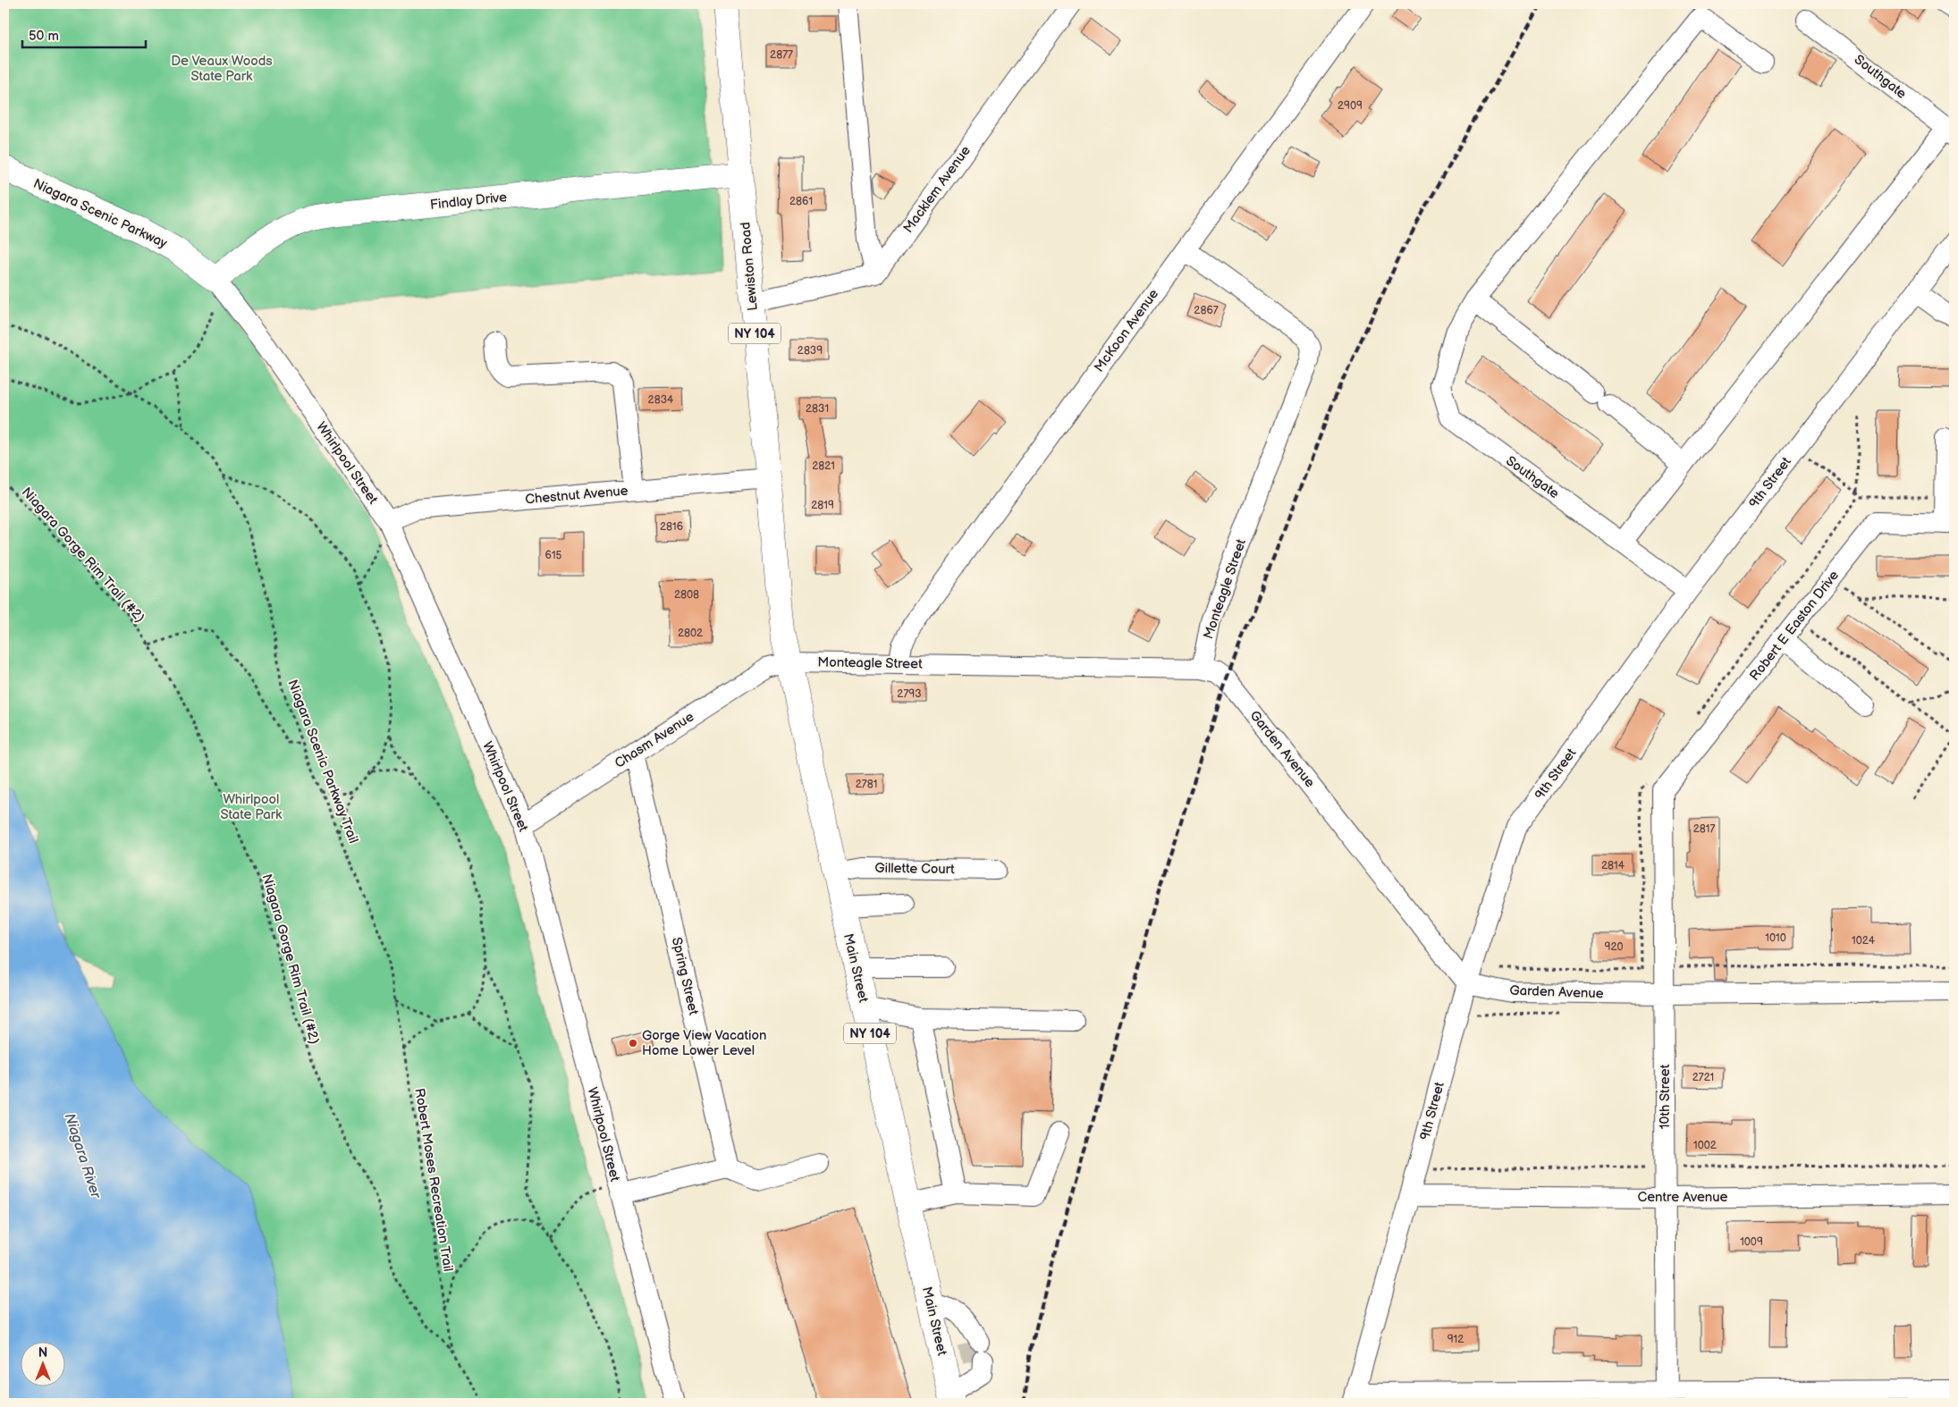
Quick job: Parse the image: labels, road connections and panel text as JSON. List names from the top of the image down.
{
  "streets": {
    "main road": [
      "Findlay Drive",
      "Niagara Scenic Parkway",
      "Lewiston Road",
      "NY 104",
      "Main Street"
    ],
    "street": [
      "Southgate",
      "Macklem Avenue",
      "McKoon Avenue",
      "Whirlpool Street",
      "9th Street",
      "Chestnut Avenue",
      "Monteagle Street",
      "Robert E Easton Drive",
      "Chasm Avenue",
      "Garden Avenue",
      "Gillette Court",
      "Spring Street",
      "10th Street",
      "Centre Avenue"
    ],
    "path": ["Niagara Gorge Rim Trail (#2)", "Niagara Scenic Parkway Trail", "Robert Moses Recreation Trail"]
  },
  "crossings": [
    ["Southgate", "9th Street"],
    ["Findlay Drive", "Niagara Scenic Parkway"],
    ["Findlay Drive", "Lewiston Road"],
    ["Findlay Drive", "Whirlpool Street"],
    ["Niagara Scenic Parkway", "Whirlpool Street"],
    ["Lewiston Road", "Chestnut Avenue"],
    ["Lewiston Road", "Monteagle Street"],
    ["Lewiston Road", "Chasm Avenue"],
    ["Lewiston Road", "Main Street"],
    ["McKoon Avenue", "Monteagle Street"],
    ["Whirlpool Street", "Chestnut Avenue"],
    ["Whirlpool Street", "Chasm Avenue"],
    ["9th Street", "Garden Avenue"],
    ["9th Street", "Centre Avenue"],
    ["Niagara Gorge Rim Trail (#2)", "Robert Moses Recreation Trail"],
    ["Monteagle Street", "Chasm Avenue"],
    ["Monteagle Street", "Garden Avenue"],
    ["Monteagle Street", "Main Street"],
    ["Robert E Easton Drive", "10th Street"],
    ["Chasm Avenue", "Main Street"],
    ["Chasm Avenue", "Spring Street"],
    ["Garden Avenue", "10th Street"],
    ["Niagara Scenic Parkway Trail", "Robert Moses Recreation Trail"],
    ["Gillette Court", "Main Street"],
    ["10th Street", "Centre Avenue"]
  ],
  "water": ["Niagara River"],
  "parks": ["De Veaux Woods State Park", "Whirlpool State Park"],
  "places": ["Gorge View Vacation Home Lower Level"],
  "house_numbers": [
    "2877",
    "2909",
    "2861",
    "2867",
    "2839",
    "2834",
    "2831",
    "2821",
    "2819",
    "2816",
    "615",
    "2808",
    "2802",
    "2793",
    "2781",
    "2817",
    "2814",
    "1010",
    "1024",
    "920",
    "2721",
    "1002",
    "1009",
    "912"
  ],
  "scale_bar": "50 m",
  "north": "top"
}
